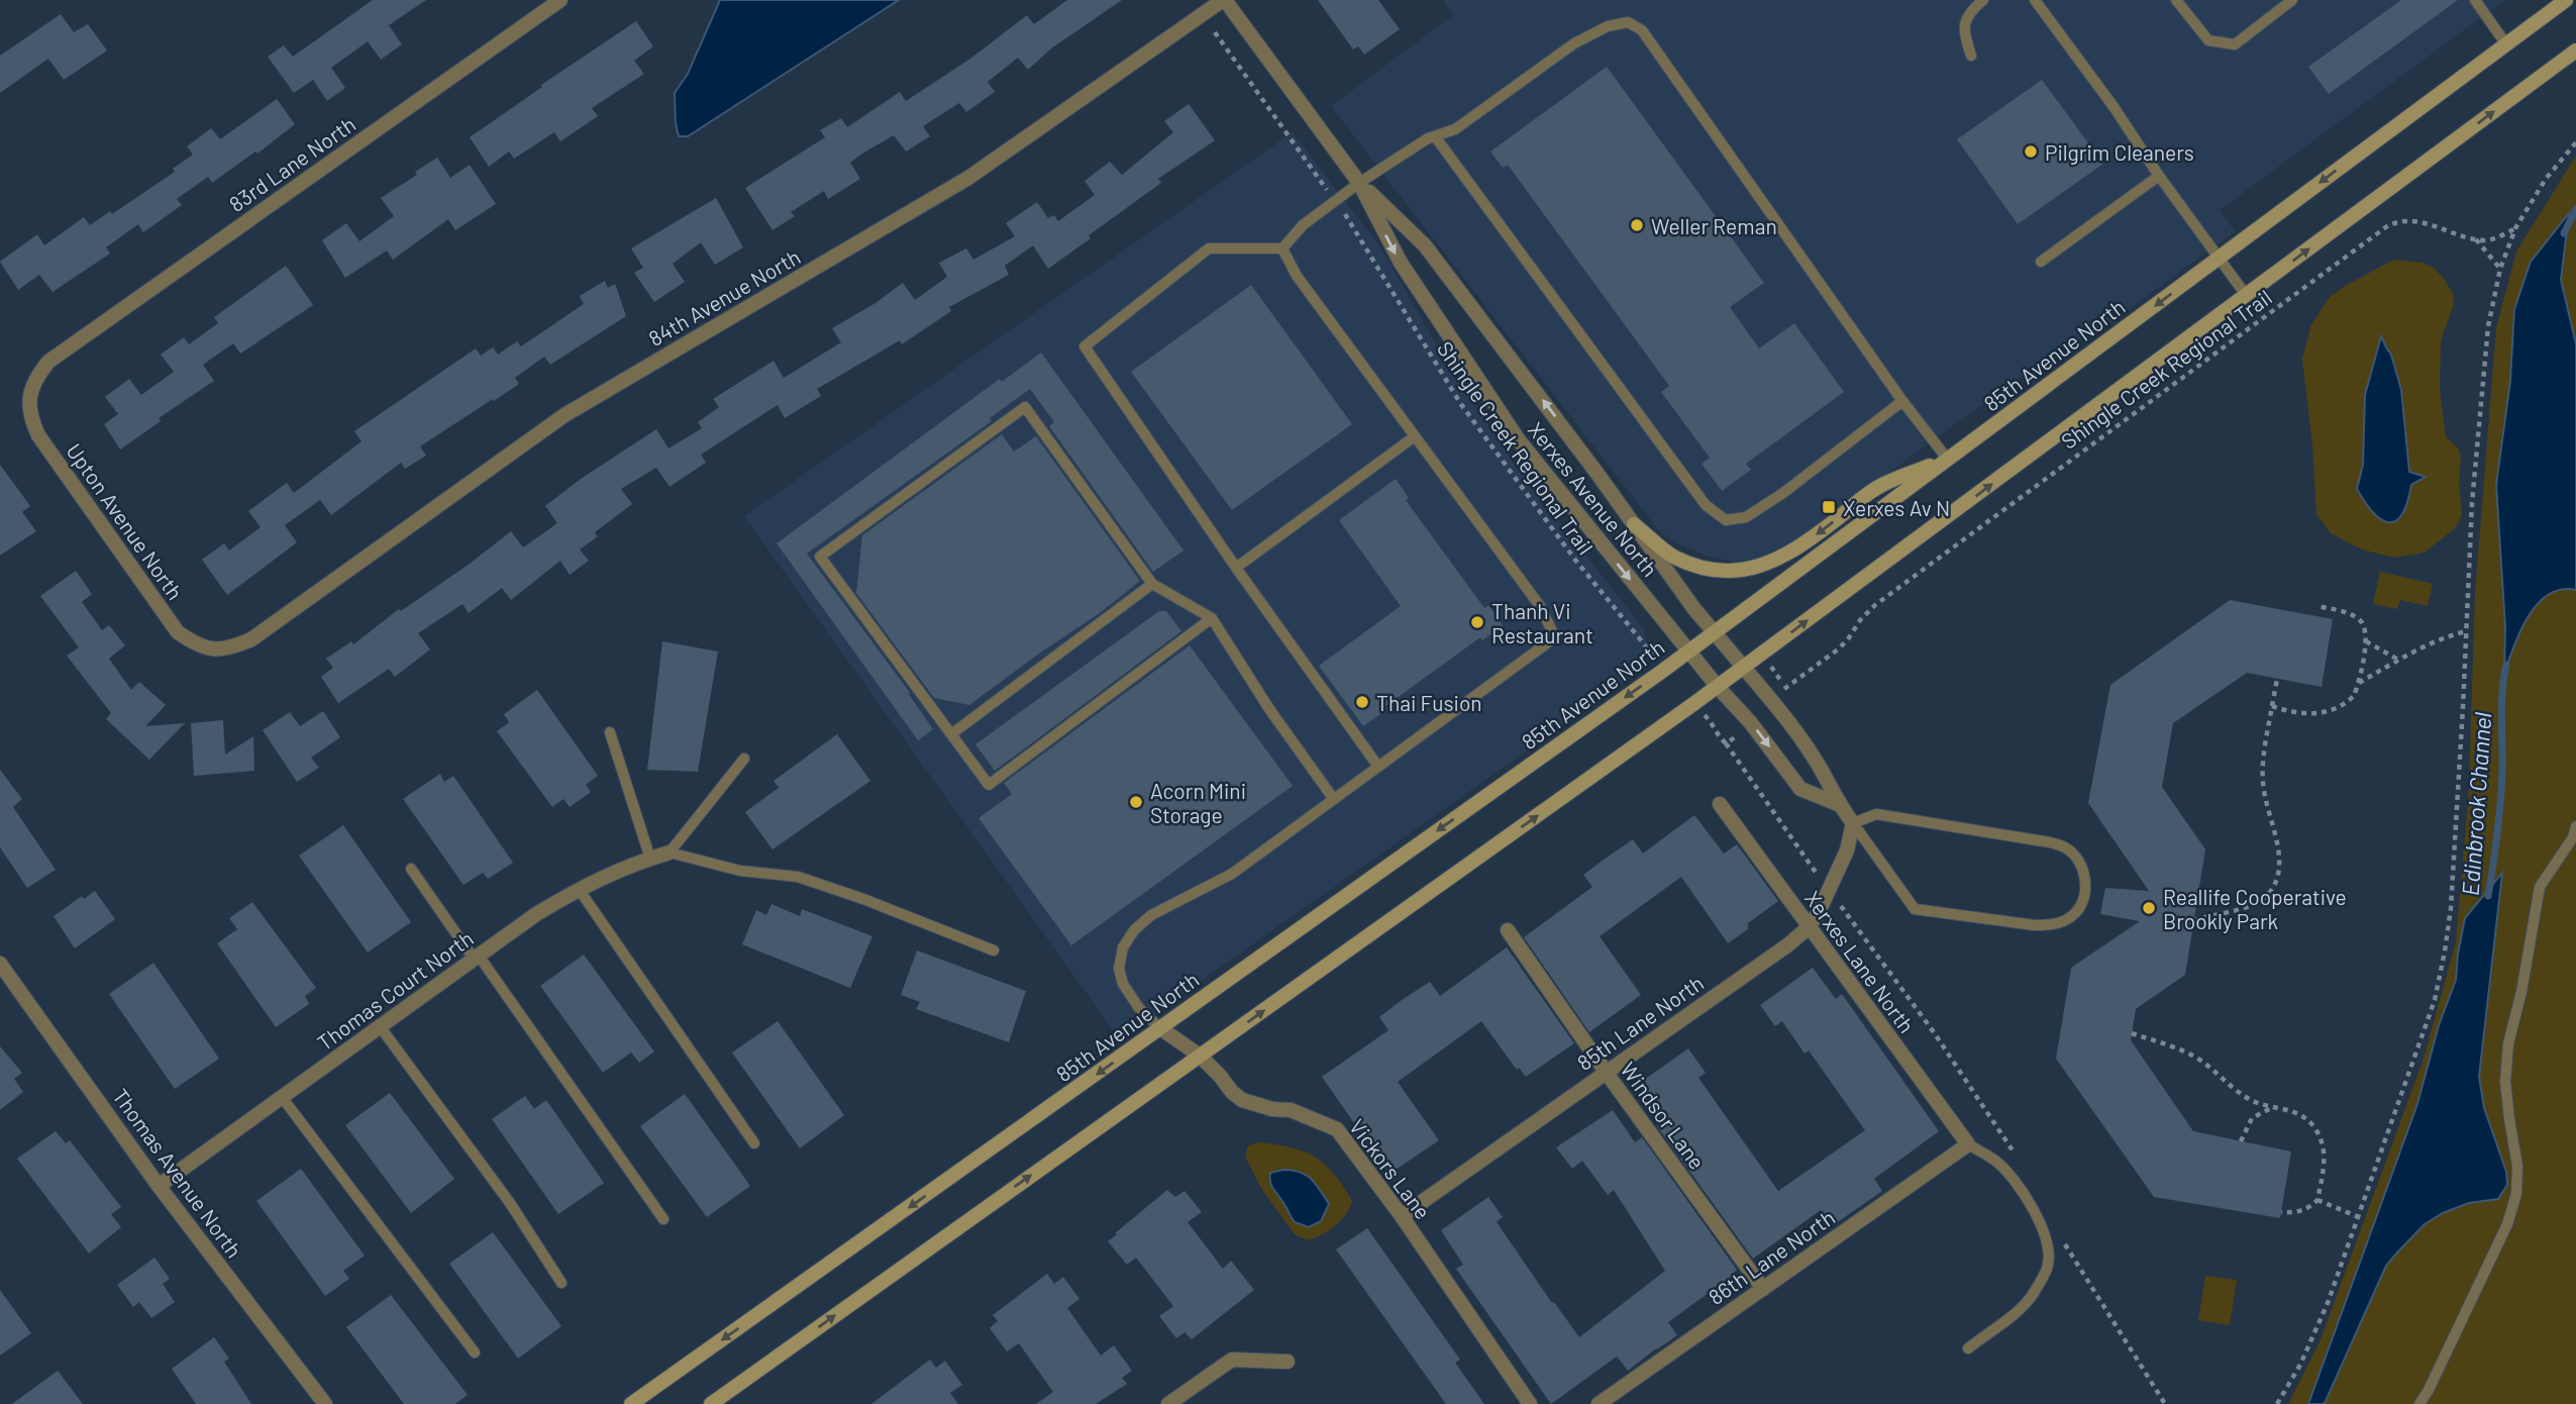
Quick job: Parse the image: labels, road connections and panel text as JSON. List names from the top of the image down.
{
  "streets": {
    "main road": ["85th Avenue North"],
    "street": [
      "83rd Lane North",
      "84th Avenue North",
      "Xerxes Avenue North",
      "Upton Avenue North",
      "Xerxes Lane North",
      "Thomas Court North",
      "85th Lane North",
      "Windsor Lane",
      "Vickors Lane",
      "Thomas Avenue North",
      "86th Lane North"
    ],
    "path": ["Shingle Creek Regional Trail"]
  },
  "crossings": [
    ["83rd Lane North", "Upton Avenue North"],
    ["84th Avenue North", "Xerxes Avenue North"],
    ["84th Avenue North", "Upton Avenue North"],
    ["85th Avenue North", "Shingle Creek Regional Trail"],
    ["85th Avenue North", "Xerxes Avenue North"],
    ["85th Avenue North", "Vickors Lane"],
    ["Xerxes Avenue North", "85th Lane North"],
    ["Xerxes Lane North", "85th Lane North"],
    ["Xerxes Lane North", "86th Lane North"],
    ["Thomas Court North", "Thomas Avenue North"],
    ["85th Lane North", "Windsor Lane"],
    ["85th Lane North", "Vickors Lane"],
    ["Windsor Lane", "86th Lane North"]
  ],
  "water": ["Edinbrook Channel"],
  "places": {
    "other": [
      "Pilgrim Cleaners",
      "Weller Reman",
      "Thanh Vi Restaurant",
      "Thai Fusion",
      "Acorn Mini Storage",
      "Reallife Cooperative Brookly Park"
    ],
    "transit": ["Xerxes Av N"]
  }
}
